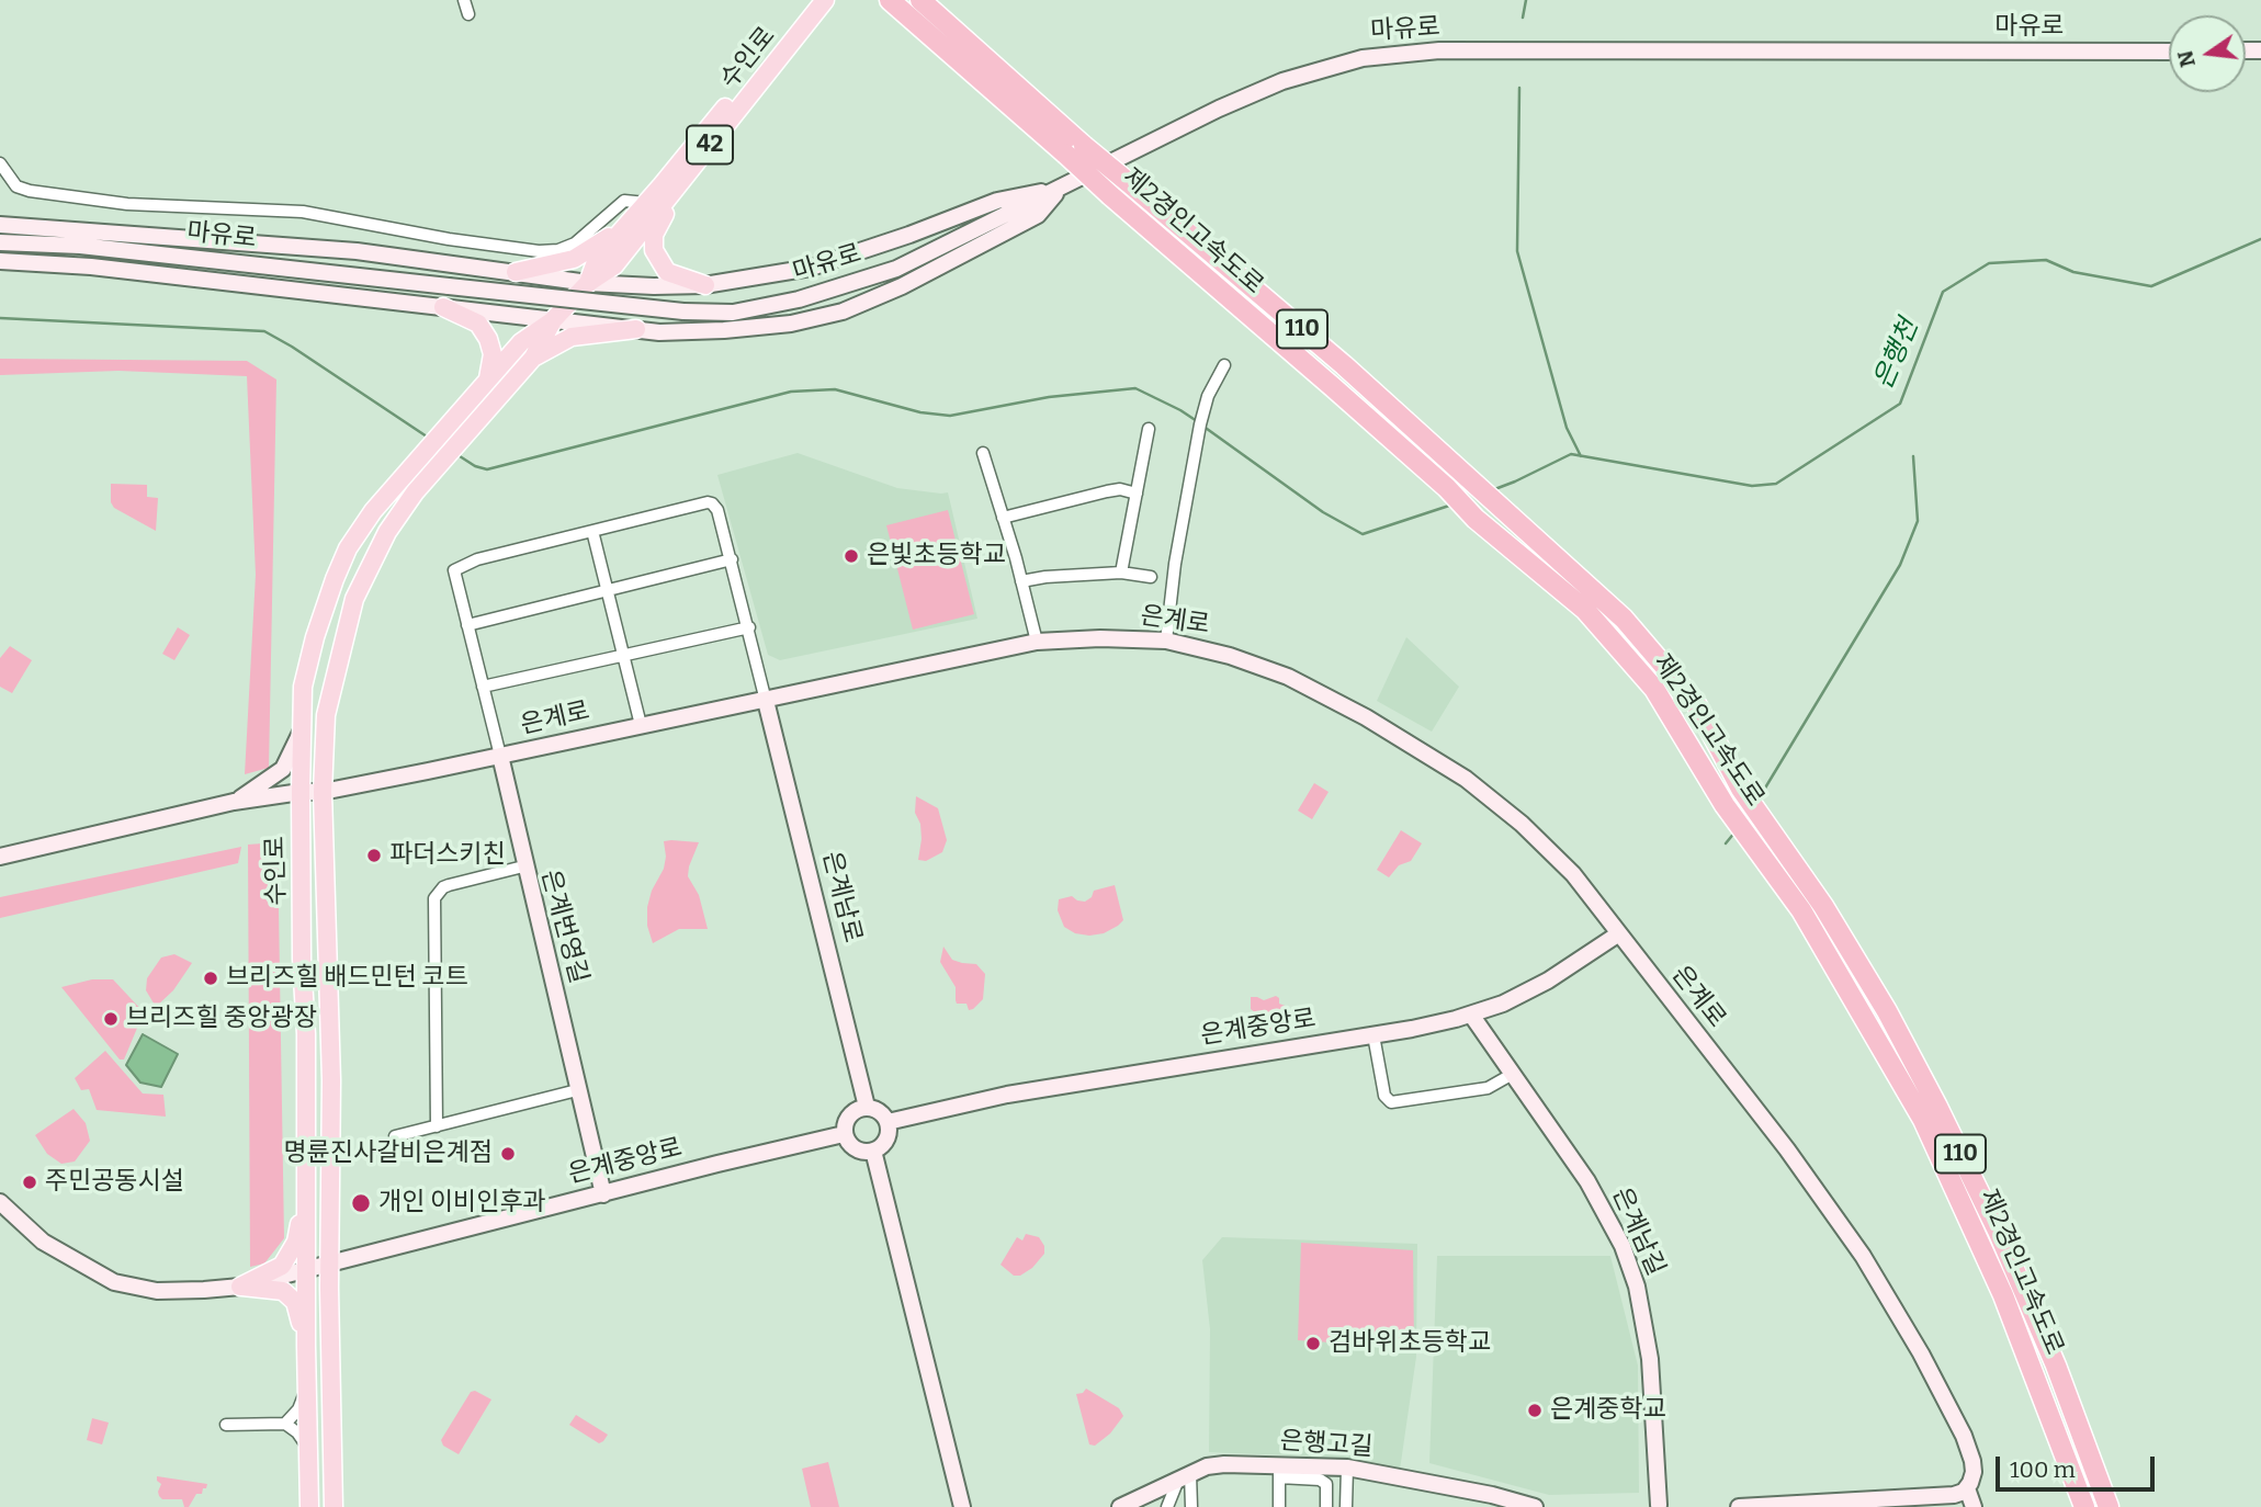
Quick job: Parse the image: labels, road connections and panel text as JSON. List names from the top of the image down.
{
  "streets": {
    "highway": ["제2경인고속도로", "110"],
    "main road": ["수인로", "42"],
    "street": [
      "마유로",
      "은계로",
      "은계남로",
      "은계번영길",
      "은계중앙로",
      "은계남길",
      "은행고길"
    ]
  },
  "crossings": [
    ["수인로", "은계로"],
    ["수인로", "은계중앙로"],
    ["은계로", "은계남로"],
    ["은계로", "은계중앙로"],
    ["은계남로", "은계중앙로"],
    ["은계번영길", "은계중앙로"],
    ["은계중앙로", "은계남길"]
  ],
  "water": ["은행천"],
  "places": [
    "은빛초등학교",
    "파더스키친",
    "브리즈힐 배드민턴 코트",
    "브리즈힐 중앙광장",
    "명륜진사갈비은계점",
    "주민공동시설",
    "개인 이비인후과",
    "검바위초등학교",
    "은계중학교"
  ],
  "scale_bar": "100 m",
  "north": "left"
}
